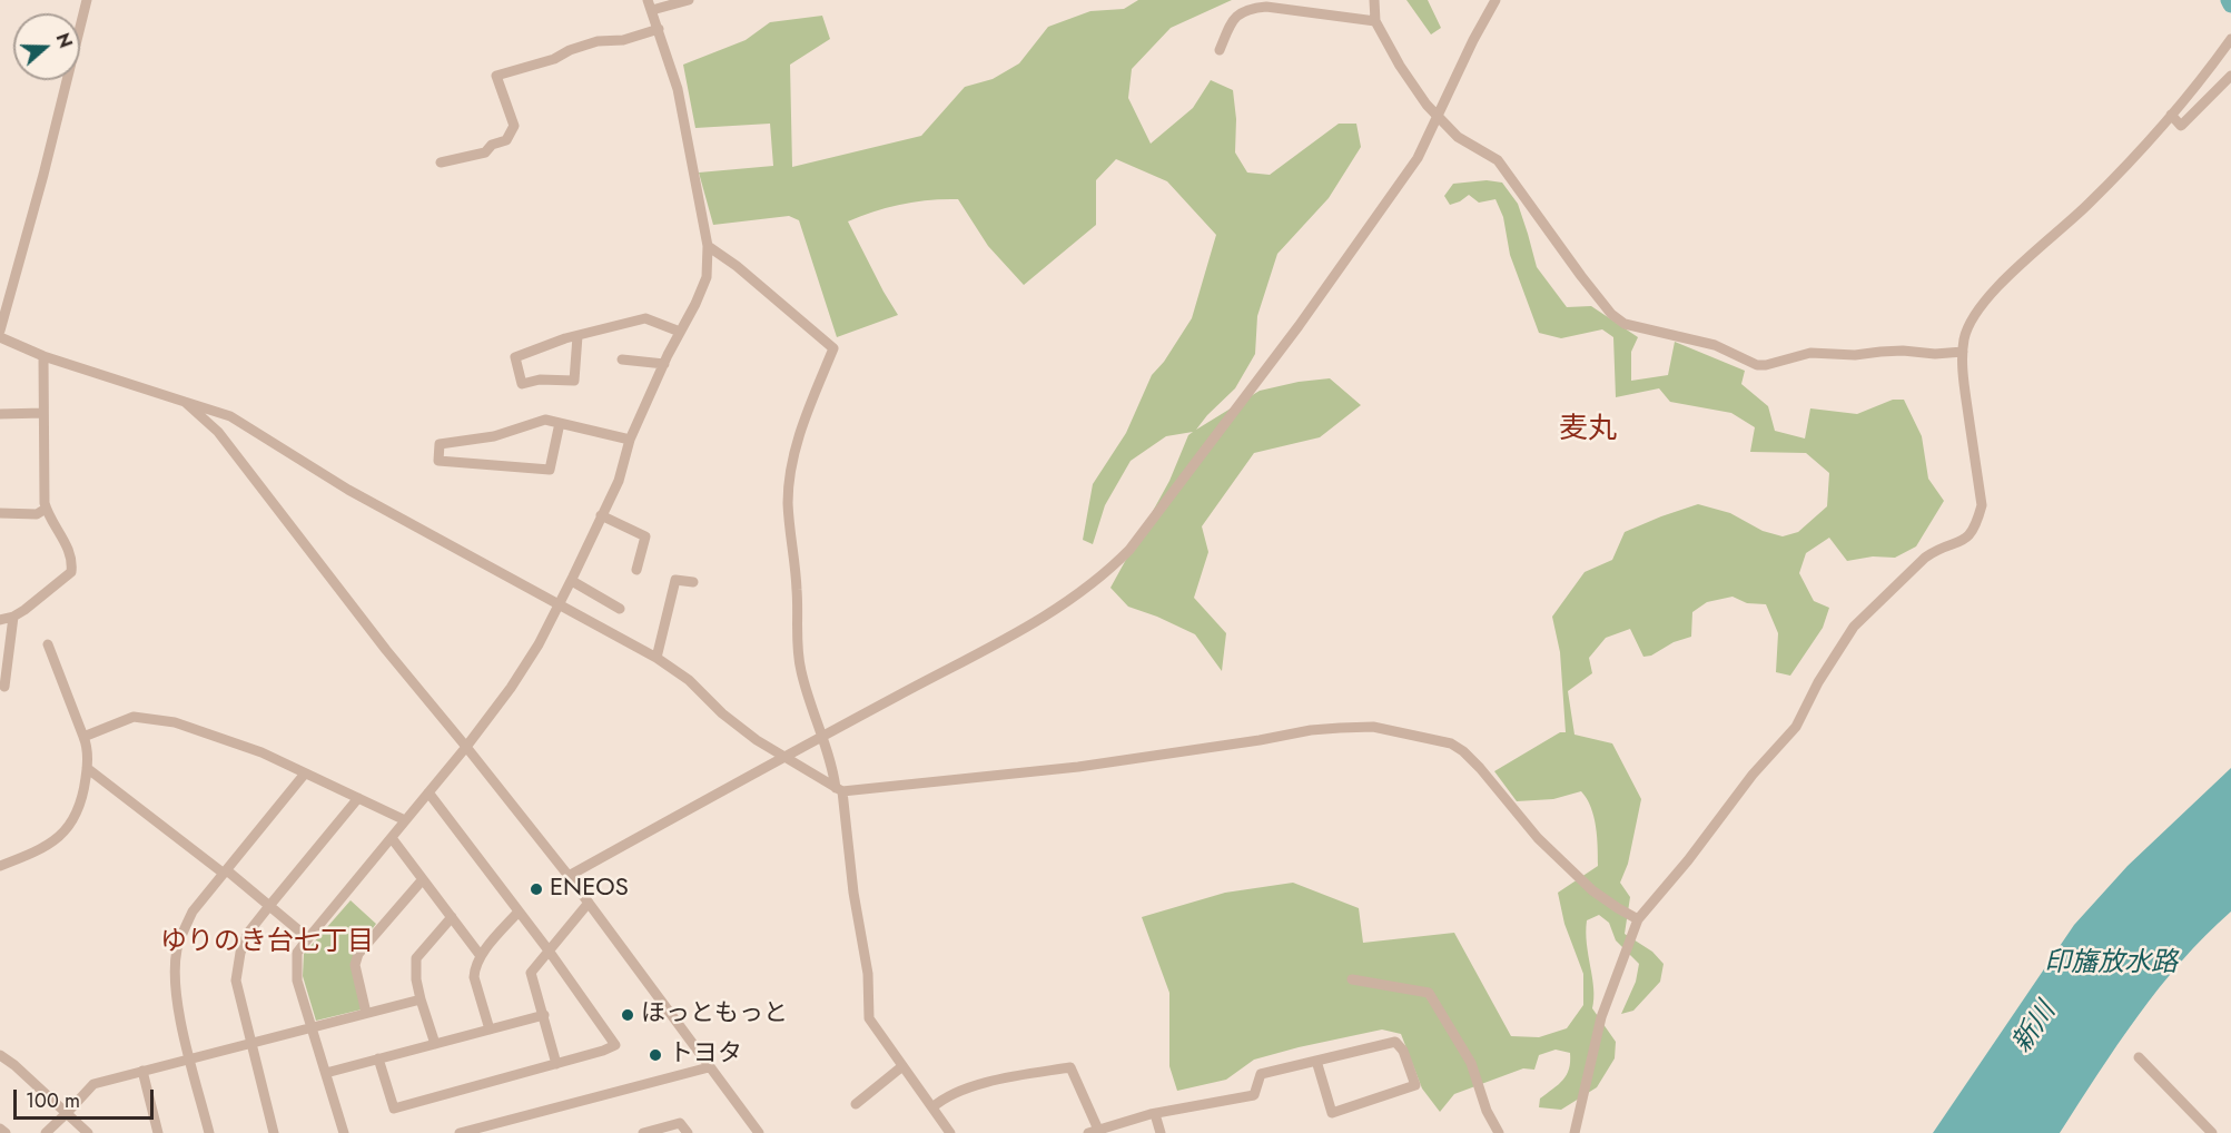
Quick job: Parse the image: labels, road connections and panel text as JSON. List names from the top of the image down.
{
  "districts": ["麦丸", "ゆりのき台七丁目"],
  "water": ["印旛放水路", "新川"],
  "places": ["ENEOS", "ほっともっと", "トヨタ"],
  "scale_bar": "100 m",
  "north": "right"
}
